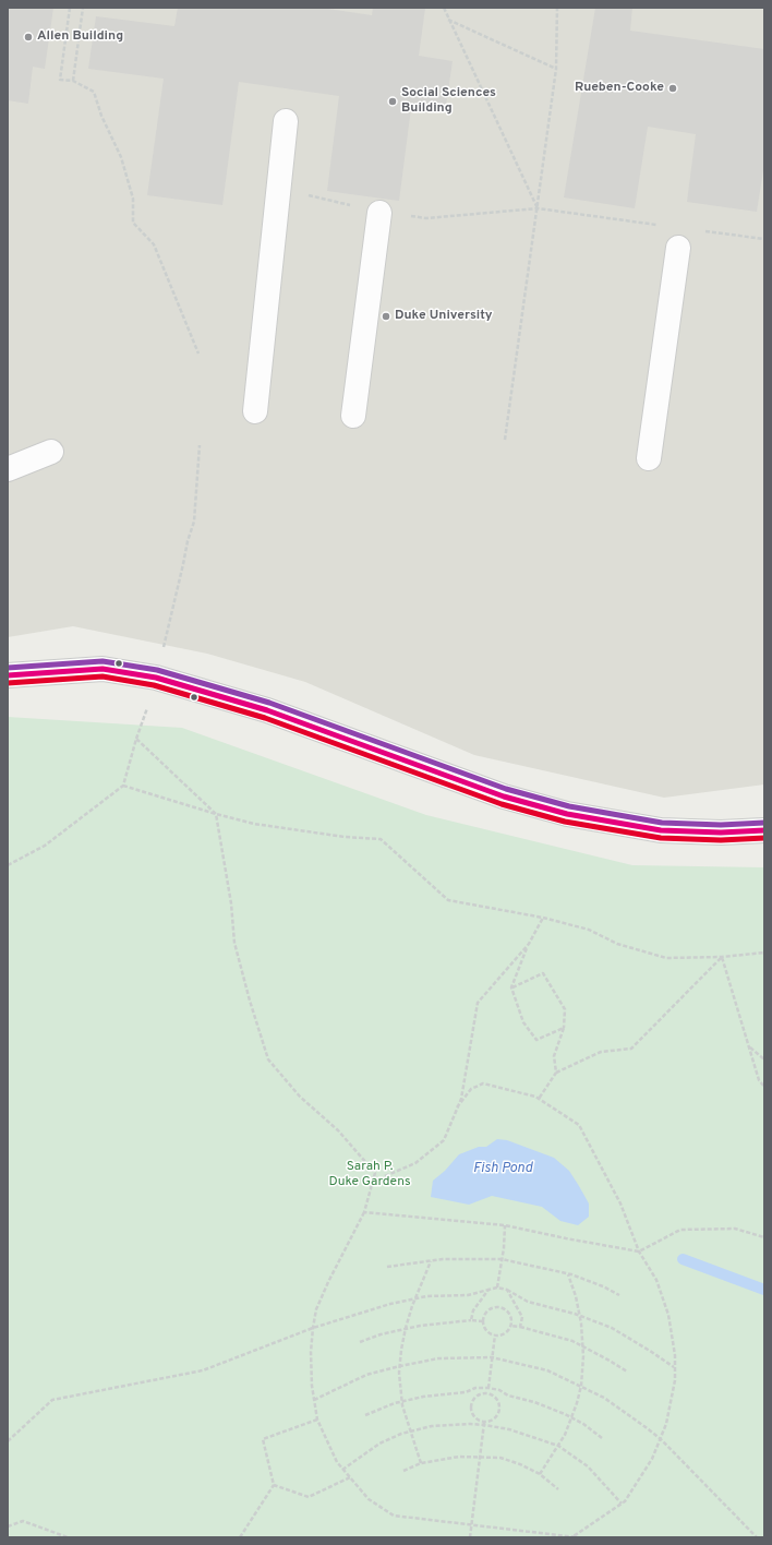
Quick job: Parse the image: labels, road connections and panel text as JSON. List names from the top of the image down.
{
  "water": ["Fish Pond"],
  "parks": ["Sarah P. Duke Gardens"],
  "places": [
    "Allen Building",
    "Rueben-Cooke",
    "Social Sciences Building",
    "Duke University"
  ]
}
